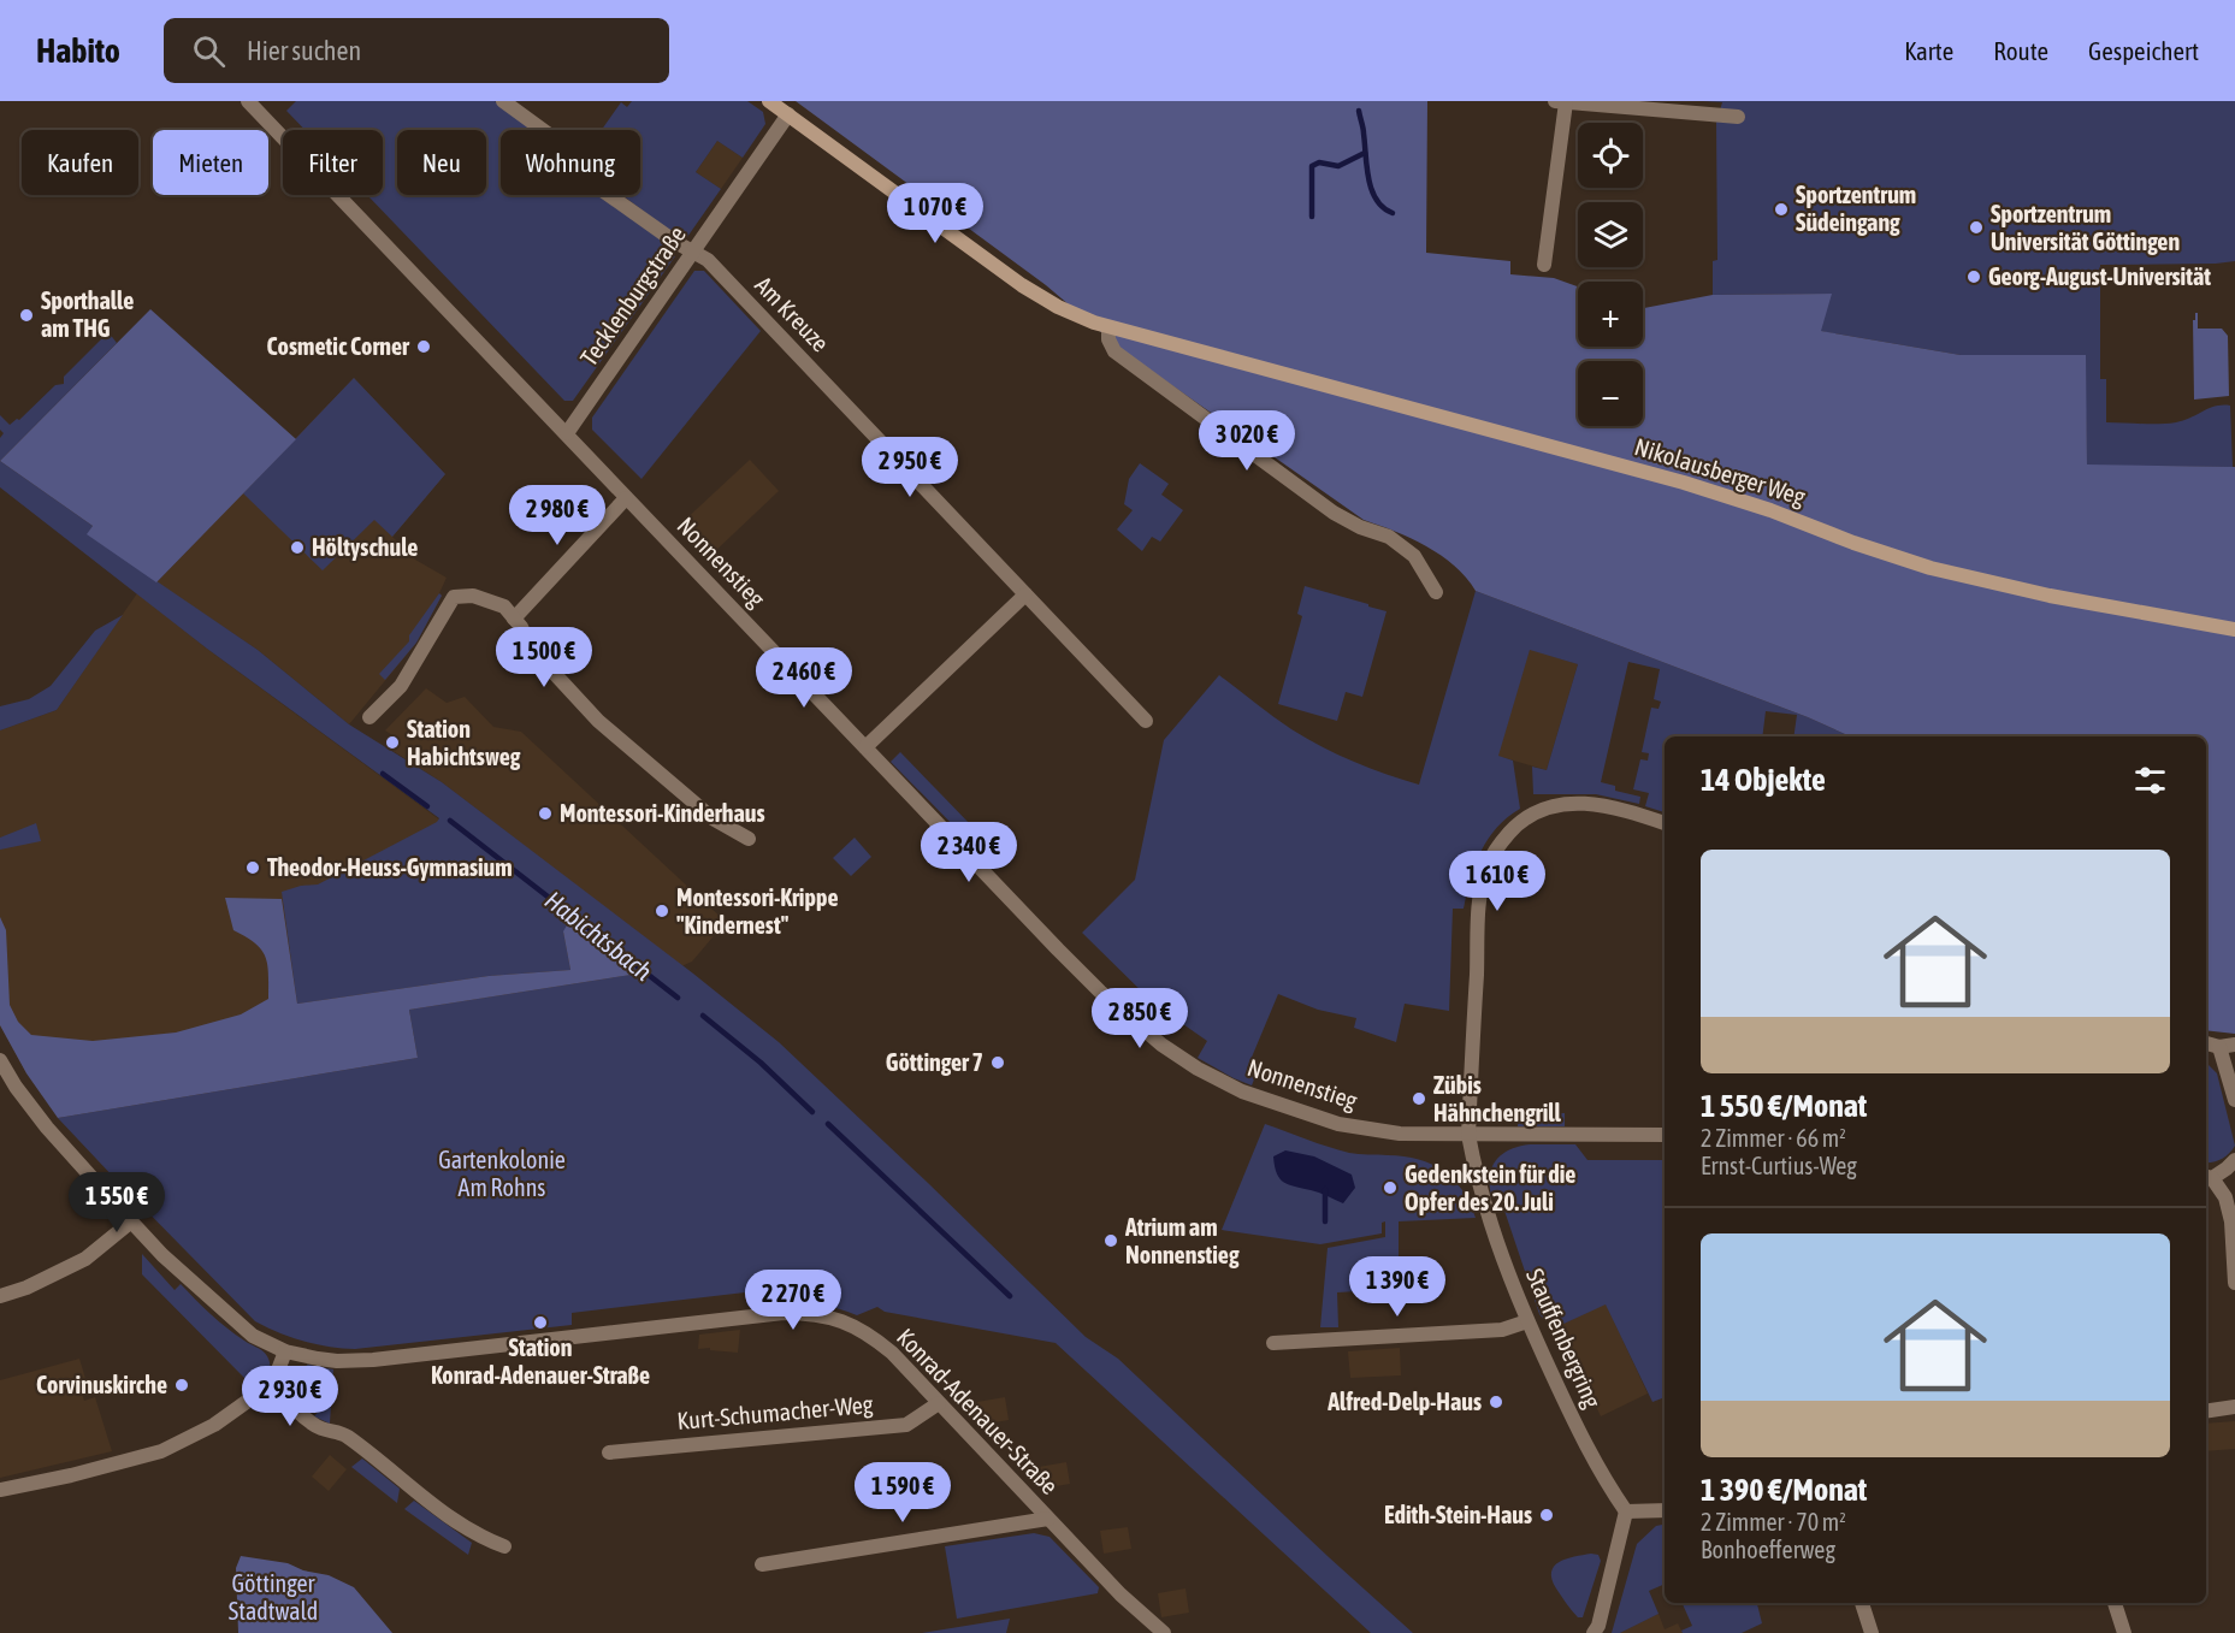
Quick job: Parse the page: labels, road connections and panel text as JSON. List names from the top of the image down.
{
  "streets": {
    "street": [
      "Tecklenburgstraße",
      "Am Kreuze",
      "Nikolausberger Weg",
      "Nonnenstieg",
      "Stauffenbergring",
      "Konrad-Adenauer-Straße",
      "Kurt-Schumacher-Weg"
    ]
  },
  "crossings": [
    ["Tecklenburgstraße", "Am Kreuze"],
    ["Tecklenburgstraße", "Nikolausberger Weg"],
    ["Tecklenburgstraße", "Nonnenstieg"],
    ["Nonnenstieg", "Stauffenbergring"],
    ["Konrad-Adenauer-Straße", "Kurt-Schumacher-Weg"]
  ],
  "water": ["Habichtsbach"],
  "parks": ["Gartenkolonie Am Rohns", "Göttinger Stadtwald"],
  "places": [
    "Sportzentrum Südeingang",
    "Sportzentrum Universität Göttingen",
    "Georg-August-Universität",
    "Sporthalle am THG",
    "Cosmetic Corner",
    "Höltyschule",
    "Station Habichtsweg",
    "Montessori-Kinderhaus",
    "Theodor-Heuss-Gymnasium",
    "Montessori-Krippe \"Kindernest\"",
    "Göttinger 7",
    "Zübis Hähnchengrill",
    "Gedenkstein für die Opfer des 20. Juli",
    "Atrium am Nonnenstieg",
    "Station Konrad-Adenauer-Straße",
    "Corvinuskirche",
    "Alfred-Delp-Haus",
    "Edith-Stein-Haus"
  ],
  "page": {
    "header": "Habito",
    "search": "Hier suchen",
    "nav": ["Karte", "Route", "Gespeichert"],
    "map_buttons": ["+", "−"],
    "chip": [
      "Kaufen",
      "Mieten",
      "Filter",
      "Neu",
      "Wohnung"
    ],
    "price": [
      "1 070 €",
      "3 020 €",
      "2 950 €",
      "2 980 €",
      "1 500 €",
      "2 460 €",
      "2 340 €",
      "1 610 €",
      "2 850 €",
      "1 550 €",
      "1 390 €",
      "2 270 €",
      "2 930 €",
      "1 590 €"
    ],
    "heading": "14 Objekte",
    "list": [
      {
        "name": "1 550 €/Monat",
        "note": "2 Zimmer · 66 m² · Ernst-Curtius-Weg"
      },
      {
        "name": "1 390 €/Monat",
        "note": "2 Zimmer · 70 m² · Bonhoefferweg"
      }
    ]
  }
}
